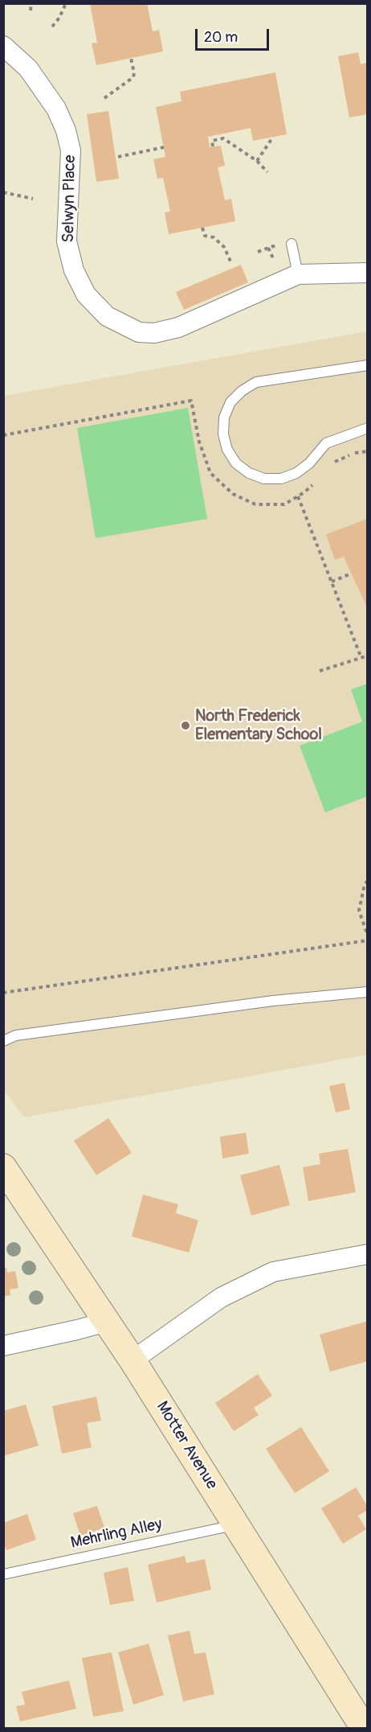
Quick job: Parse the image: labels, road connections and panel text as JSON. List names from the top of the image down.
{
  "streets": {
    "main road": ["Motter Avenue"],
    "street": ["Selwyn Place"],
    "lane": ["Mehrling Alley"]
  },
  "crossings": [
    ["Motter Avenue", "Mehrling Alley"]
  ],
  "places": ["North Frederick Elementary School"],
  "scale_bar": "20 m"
}
